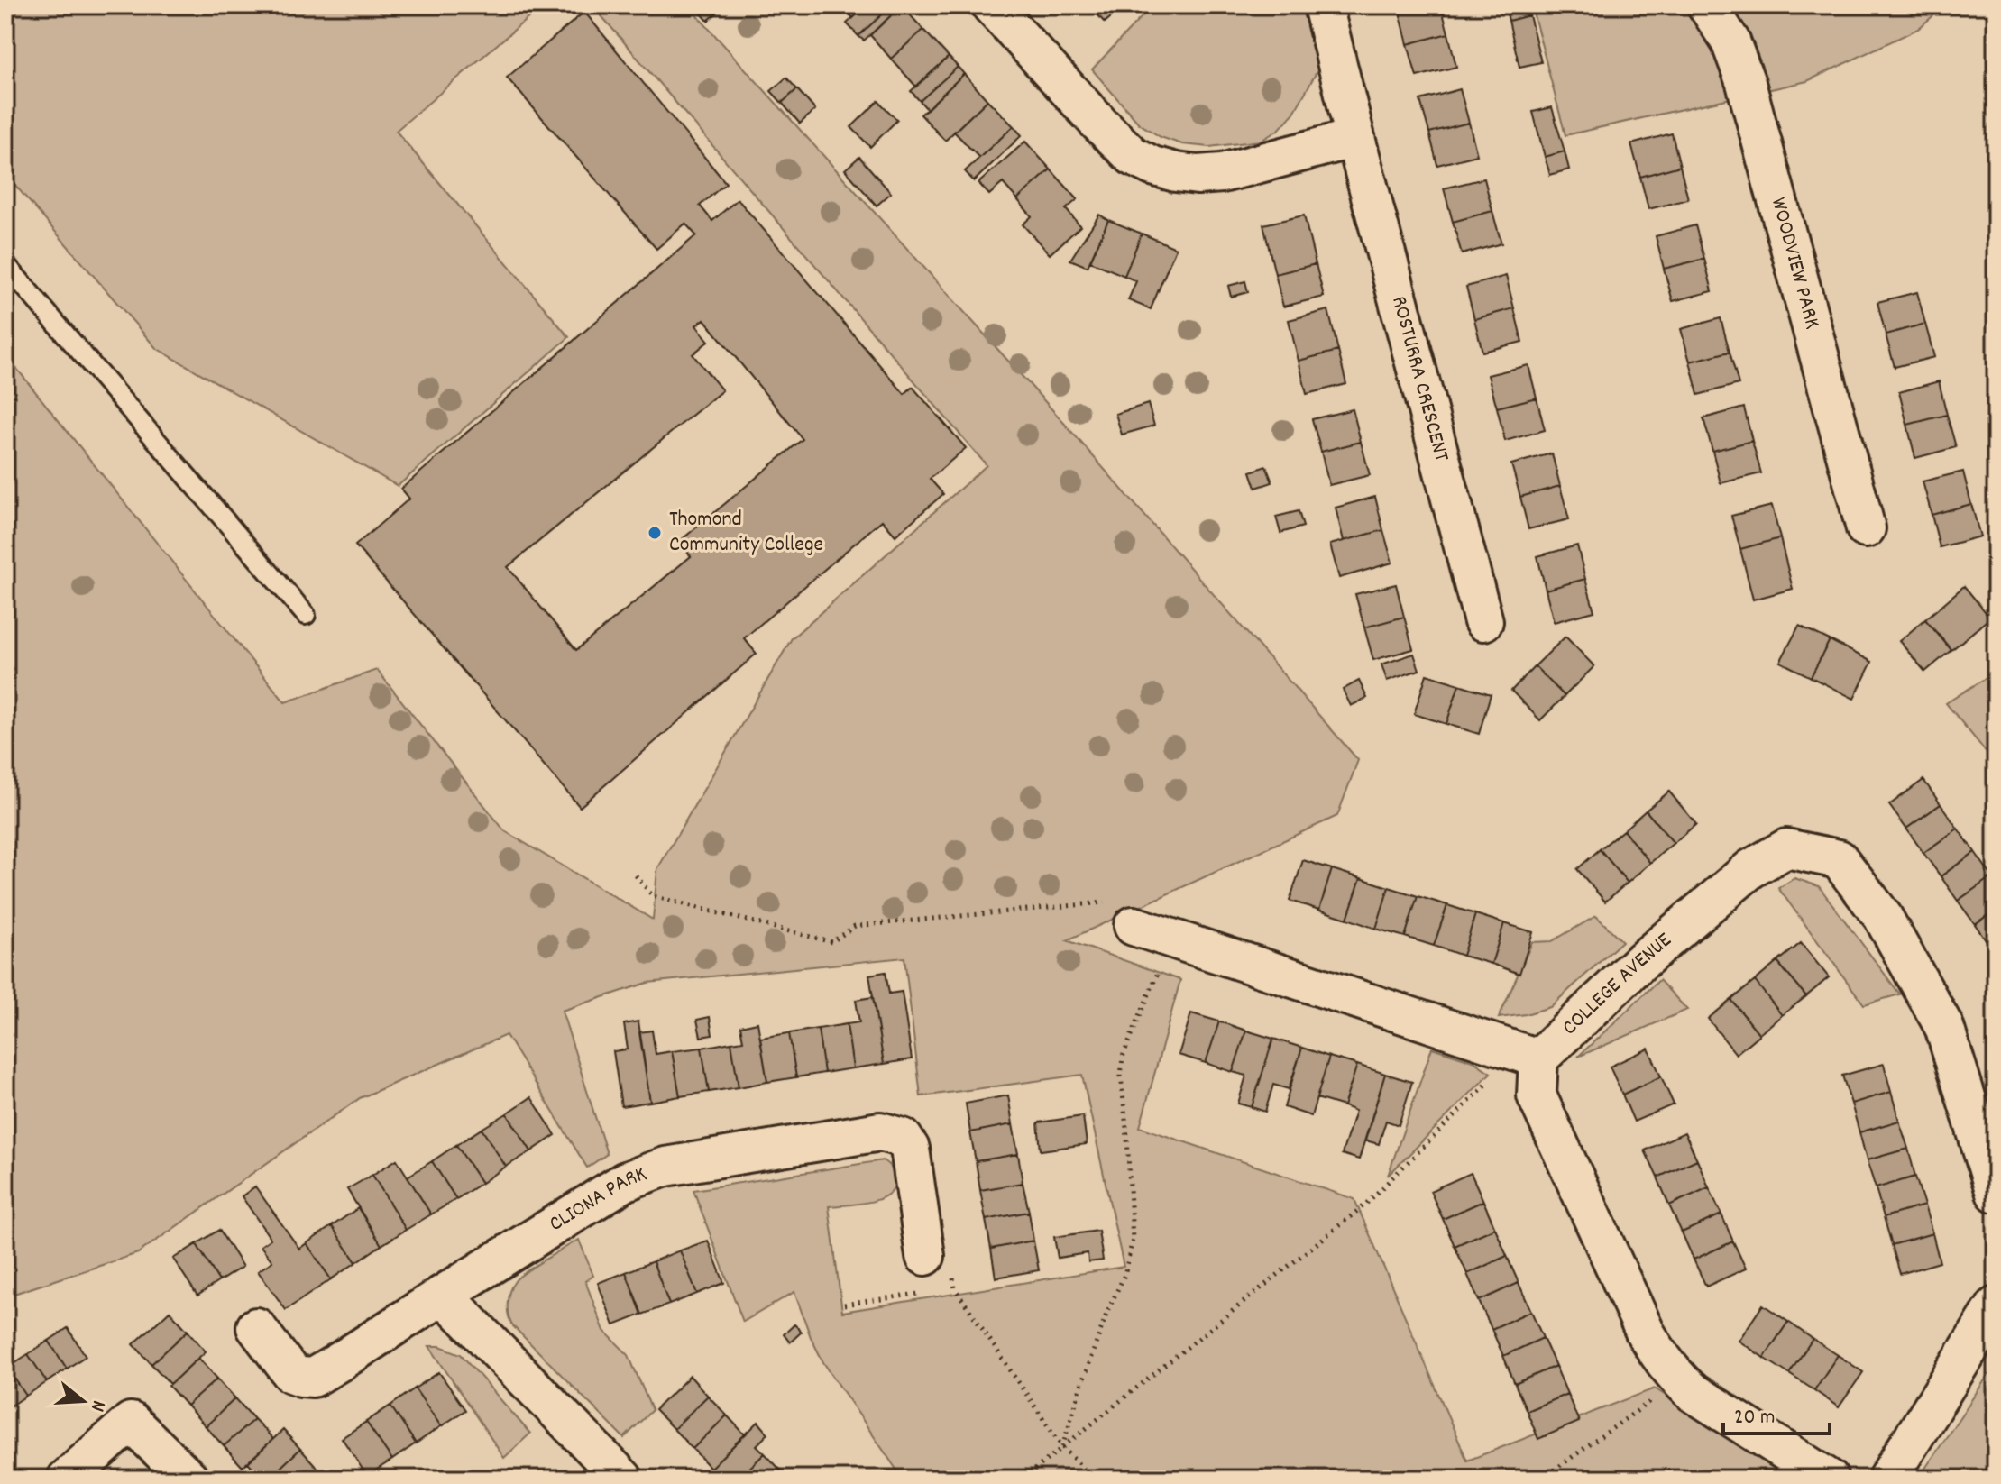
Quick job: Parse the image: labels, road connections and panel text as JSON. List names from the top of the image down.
{
  "streets": {
    "street": [
      "WOODVIEW PARK",
      "ROSTURRA CRESCENT",
      "COLLEGE AVENUE",
      "CLIONA PARK"
    ]
  },
  "places": ["Thomond Community College"],
  "scale_bar": "20 m",
  "north": "right"
}
